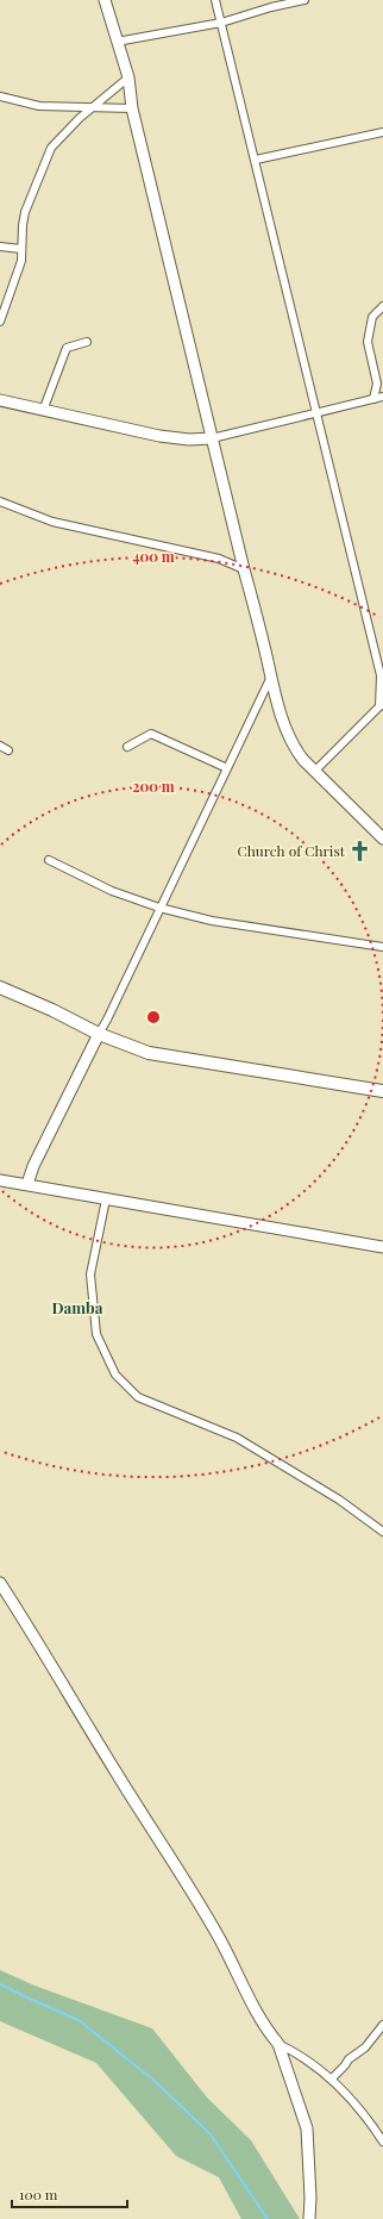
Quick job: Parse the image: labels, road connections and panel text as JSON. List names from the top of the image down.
{
  "districts": ["Damba"],
  "places": {
    "church": ["Church of Christ"]
  },
  "scale_bar": "100 m",
  "rings": ["400 m", "200 m"]
}
